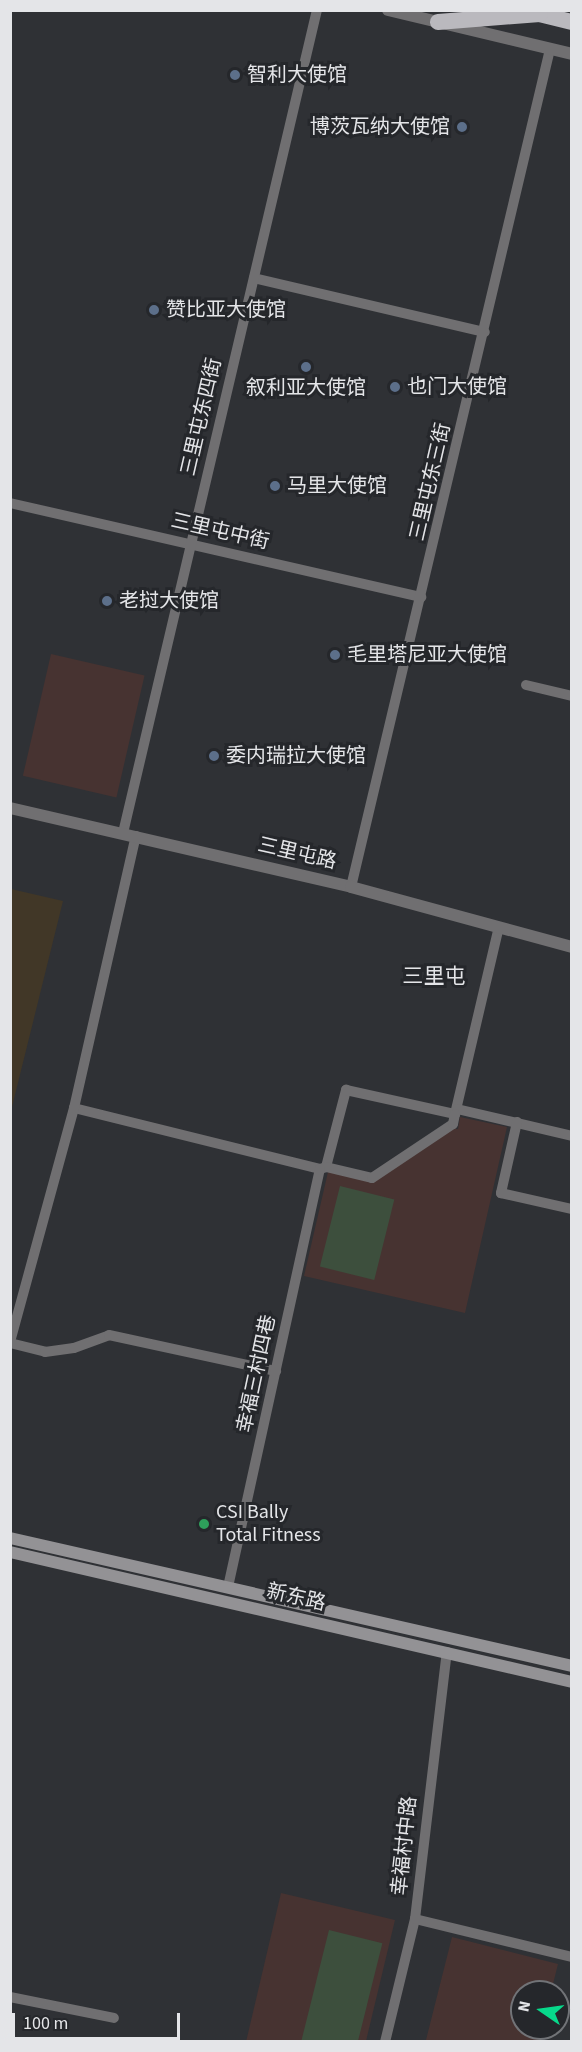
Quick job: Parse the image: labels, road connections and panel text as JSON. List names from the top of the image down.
{
  "streets": {
    "main road": ["新东路"],
    "street": [
      "三里屯东四街",
      "三里屯东三街",
      "三里屯中街",
      "三里屯路",
      "幸福三村四巷",
      "幸福村中路"
    ]
  },
  "crossings": [
    ["三里屯东四街", "三里屯中街"],
    ["三里屯东四街", "三里屯路"],
    ["三里屯东三街", "三里屯中街"],
    ["三里屯东三街", "三里屯路"],
    ["幸福三村四巷", "新东路"],
    ["新东路", "幸福村中路"]
  ],
  "districts": ["三里屯"],
  "places": [
    "智利大使馆",
    "博茨瓦纳大使馆",
    "赞比亚大使馆",
    "叙利亚大使馆",
    "也门大使馆",
    "马里大使馆",
    "老挝大使馆",
    "毛里塔尼亚大使馆",
    "委内瑞拉大使馆",
    "CSI Bally Total Fitness"
  ],
  "scale_bar": "100 m",
  "north": "left"
}
